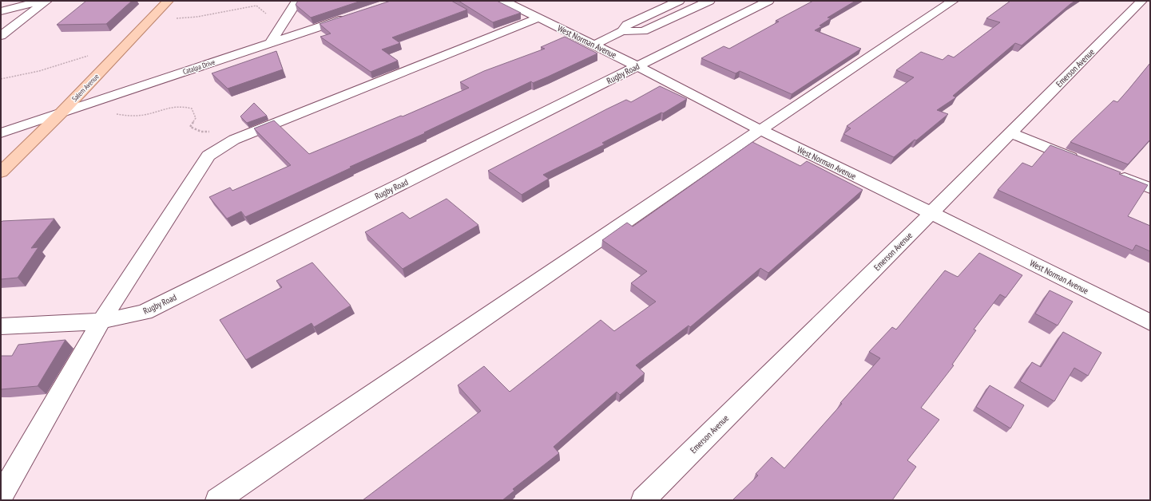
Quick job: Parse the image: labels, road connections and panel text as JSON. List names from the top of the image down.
{
  "streets": {
    "main road": ["Salem Avenue"],
    "street": [
      "West Norman Avenue",
      "Catalpa Drive",
      "Emerson Avenue",
      "Rugby Road"
    ]
  },
  "crossings": [
    ["West Norman Avenue", "Emerson Avenue"],
    ["West Norman Avenue", "Rugby Road"],
    ["Catalpa Drive", "Salem Avenue"]
  ]
}
